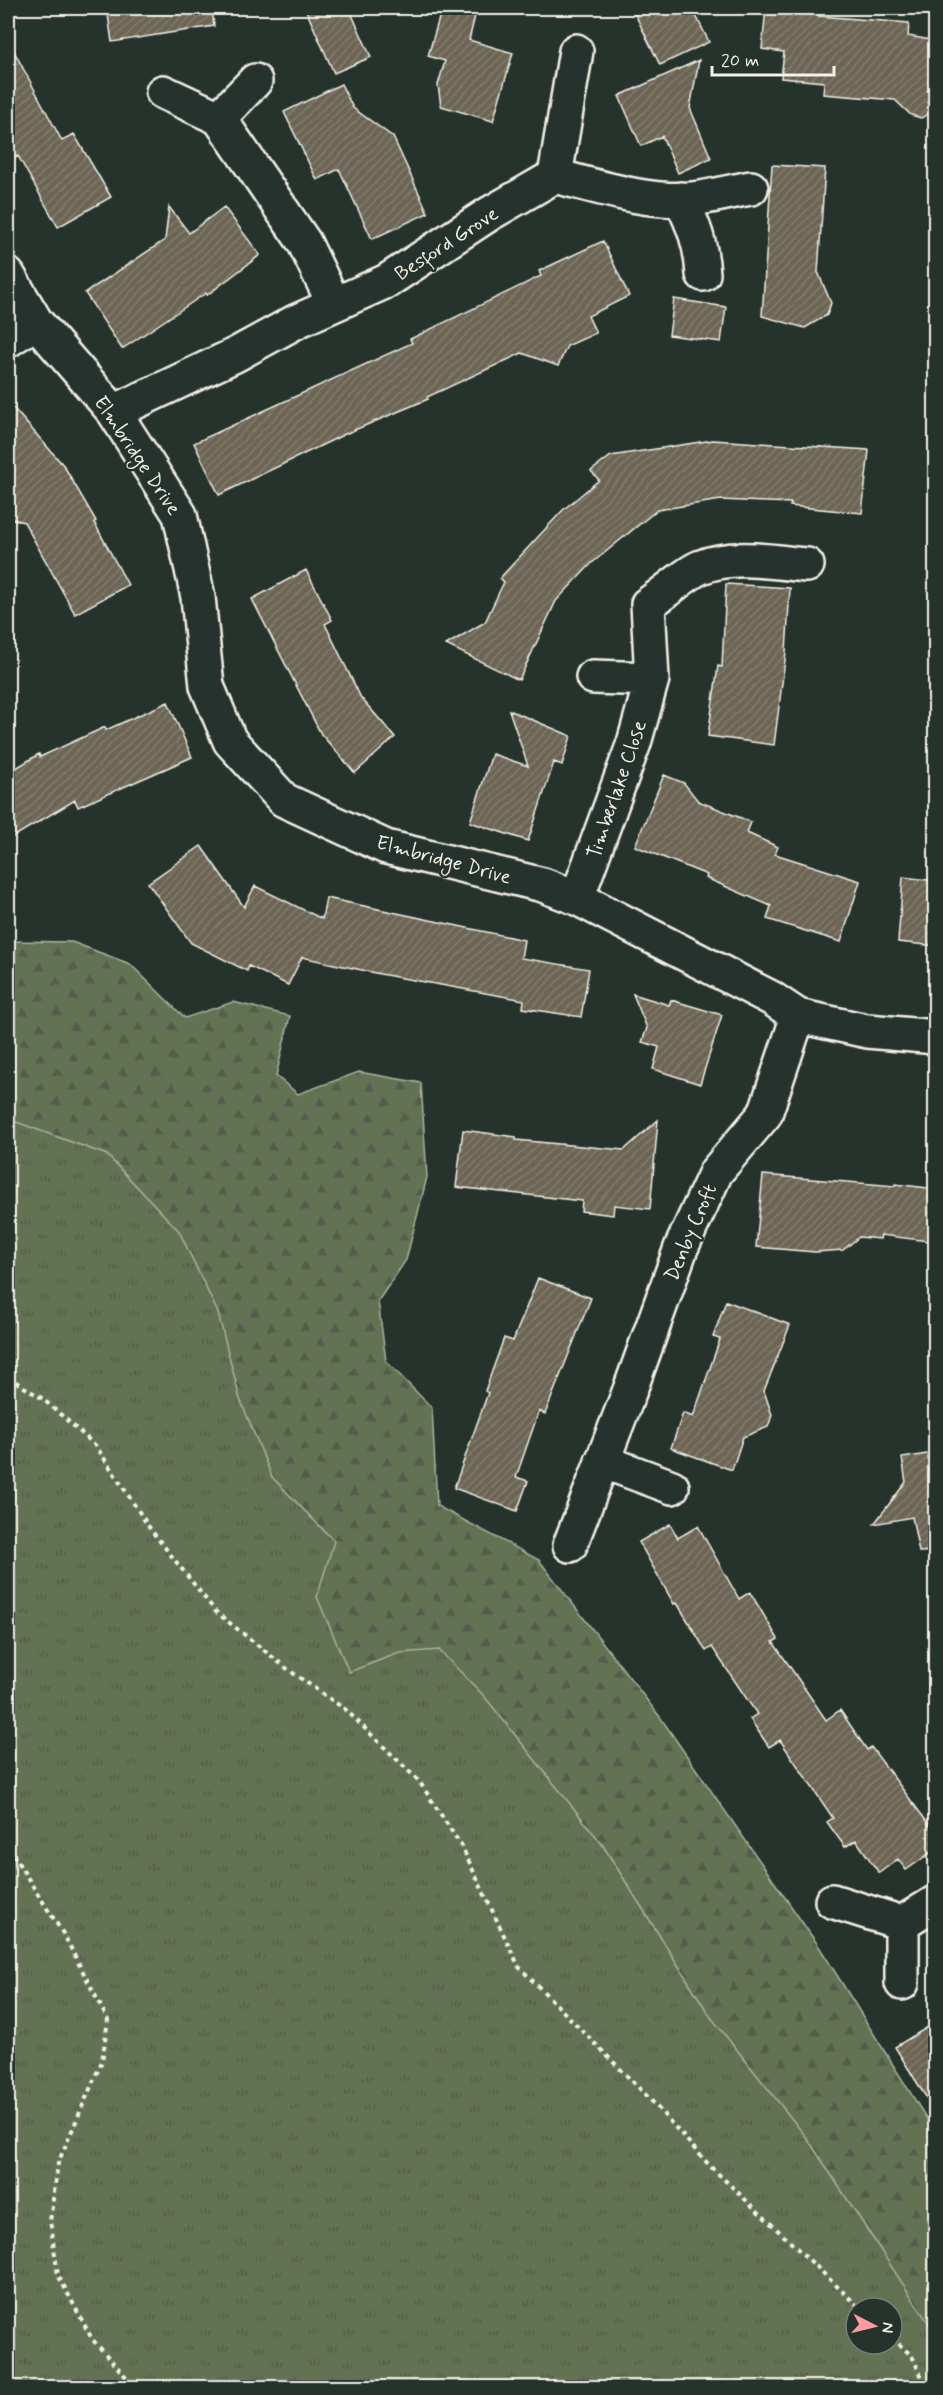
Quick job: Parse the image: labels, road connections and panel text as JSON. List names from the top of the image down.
{
  "streets": {
    "street": [
      "Besford Grove",
      "Elmbridge Drive",
      "Timberlake Close",
      "Denby Croft"
    ]
  },
  "crossings": [
    ["Besford Grove", "Elmbridge Drive"],
    ["Elmbridge Drive", "Timberlake Close"],
    ["Elmbridge Drive", "Denby Croft"]
  ],
  "scale_bar": "20 m",
  "north": "right"
}
